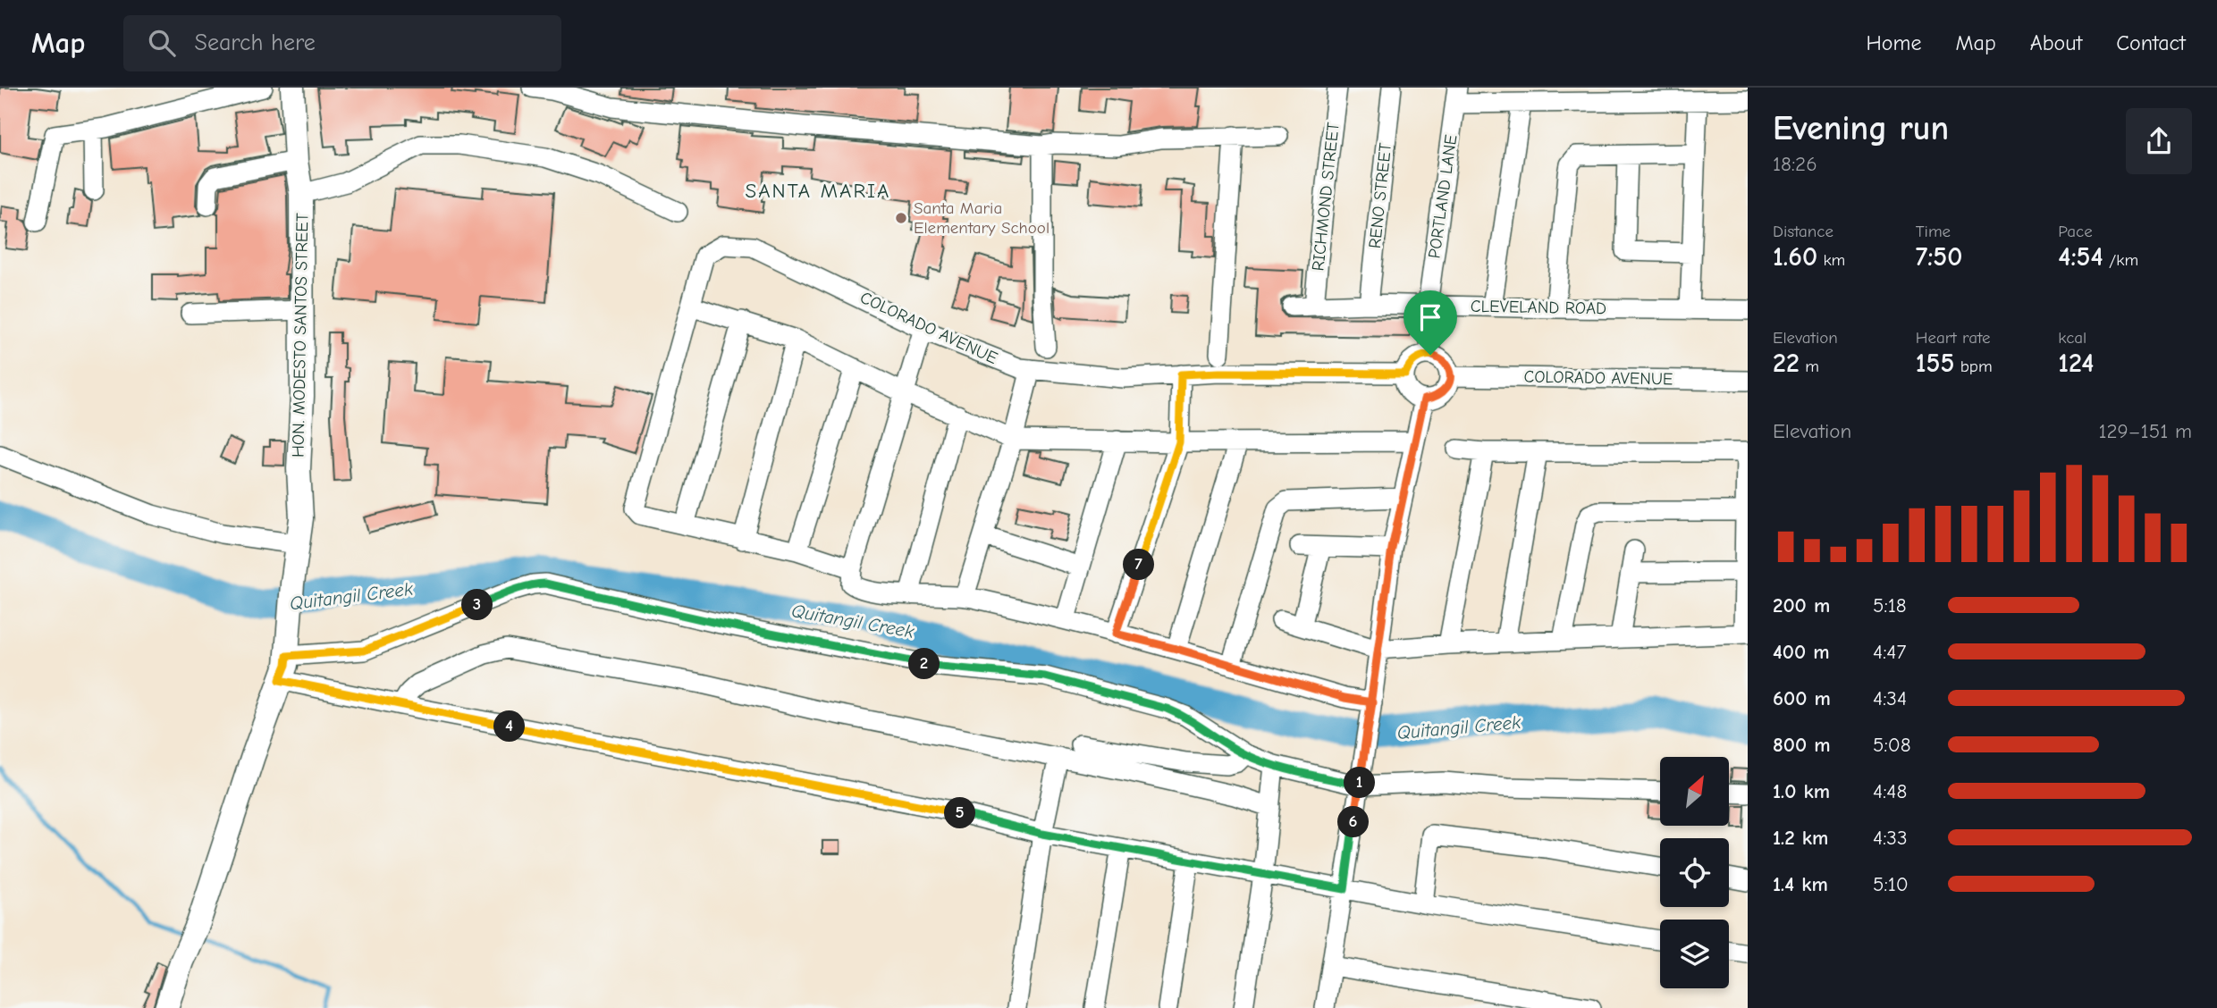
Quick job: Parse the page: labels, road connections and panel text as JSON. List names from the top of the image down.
{
  "streets": {
    "street": [
      "RENO STREET",
      "RICHMOND STREET",
      "PORTLAND LANE",
      "CLEVELAND ROAD",
      "COLORADO AVENUE",
      "HON. MODESTO SANTOS STREET"
    ]
  },
  "crossings": [
    ["RENO STREET", "CLEVELAND ROAD"],
    ["RICHMOND STREET", "CLEVELAND ROAD"],
    ["PORTLAND LANE", "CLEVELAND ROAD"],
    ["PORTLAND LANE", "COLORADO AVENUE"]
  ],
  "districts": ["SANTA MARIA"],
  "water": ["Quitangil Creek"],
  "places": ["Santa Maria Elementary School"],
  "north": "top right",
  "page": {
    "header": "Map",
    "search": "Search here",
    "nav": [
      "Home",
      "Map",
      "About",
      "Contact"
    ],
    "heading": ["Evening run", "18:26"],
    "stats": [
      ["Distance", "1.60 km"],
      ["Time", "7:50"],
      ["Pace", "4:54 /km"],
      ["Elevation", "22 m"],
      ["Heart rate", "155 bpm"],
      ["kcal", "124"]
    ],
    "chart": ["Elevation", "129–151 m"],
    "pins": [
      "7",
      "3",
      "2",
      "4",
      "1",
      "5",
      "6"
    ],
    "list": [
      {
        "name": "200 m",
        "note": "5:18"
      },
      {
        "name": "400 m",
        "note": "4:47"
      },
      {
        "name": "600 m",
        "note": "4:34"
      },
      {
        "name": "800 m",
        "note": "5:08"
      },
      {
        "name": "1.0 km",
        "note": "4:48"
      },
      {
        "name": "1.2 km",
        "note": "4:33"
      },
      {
        "name": "1.4 km",
        "note": "5:10"
      }
    ]
  }
}
